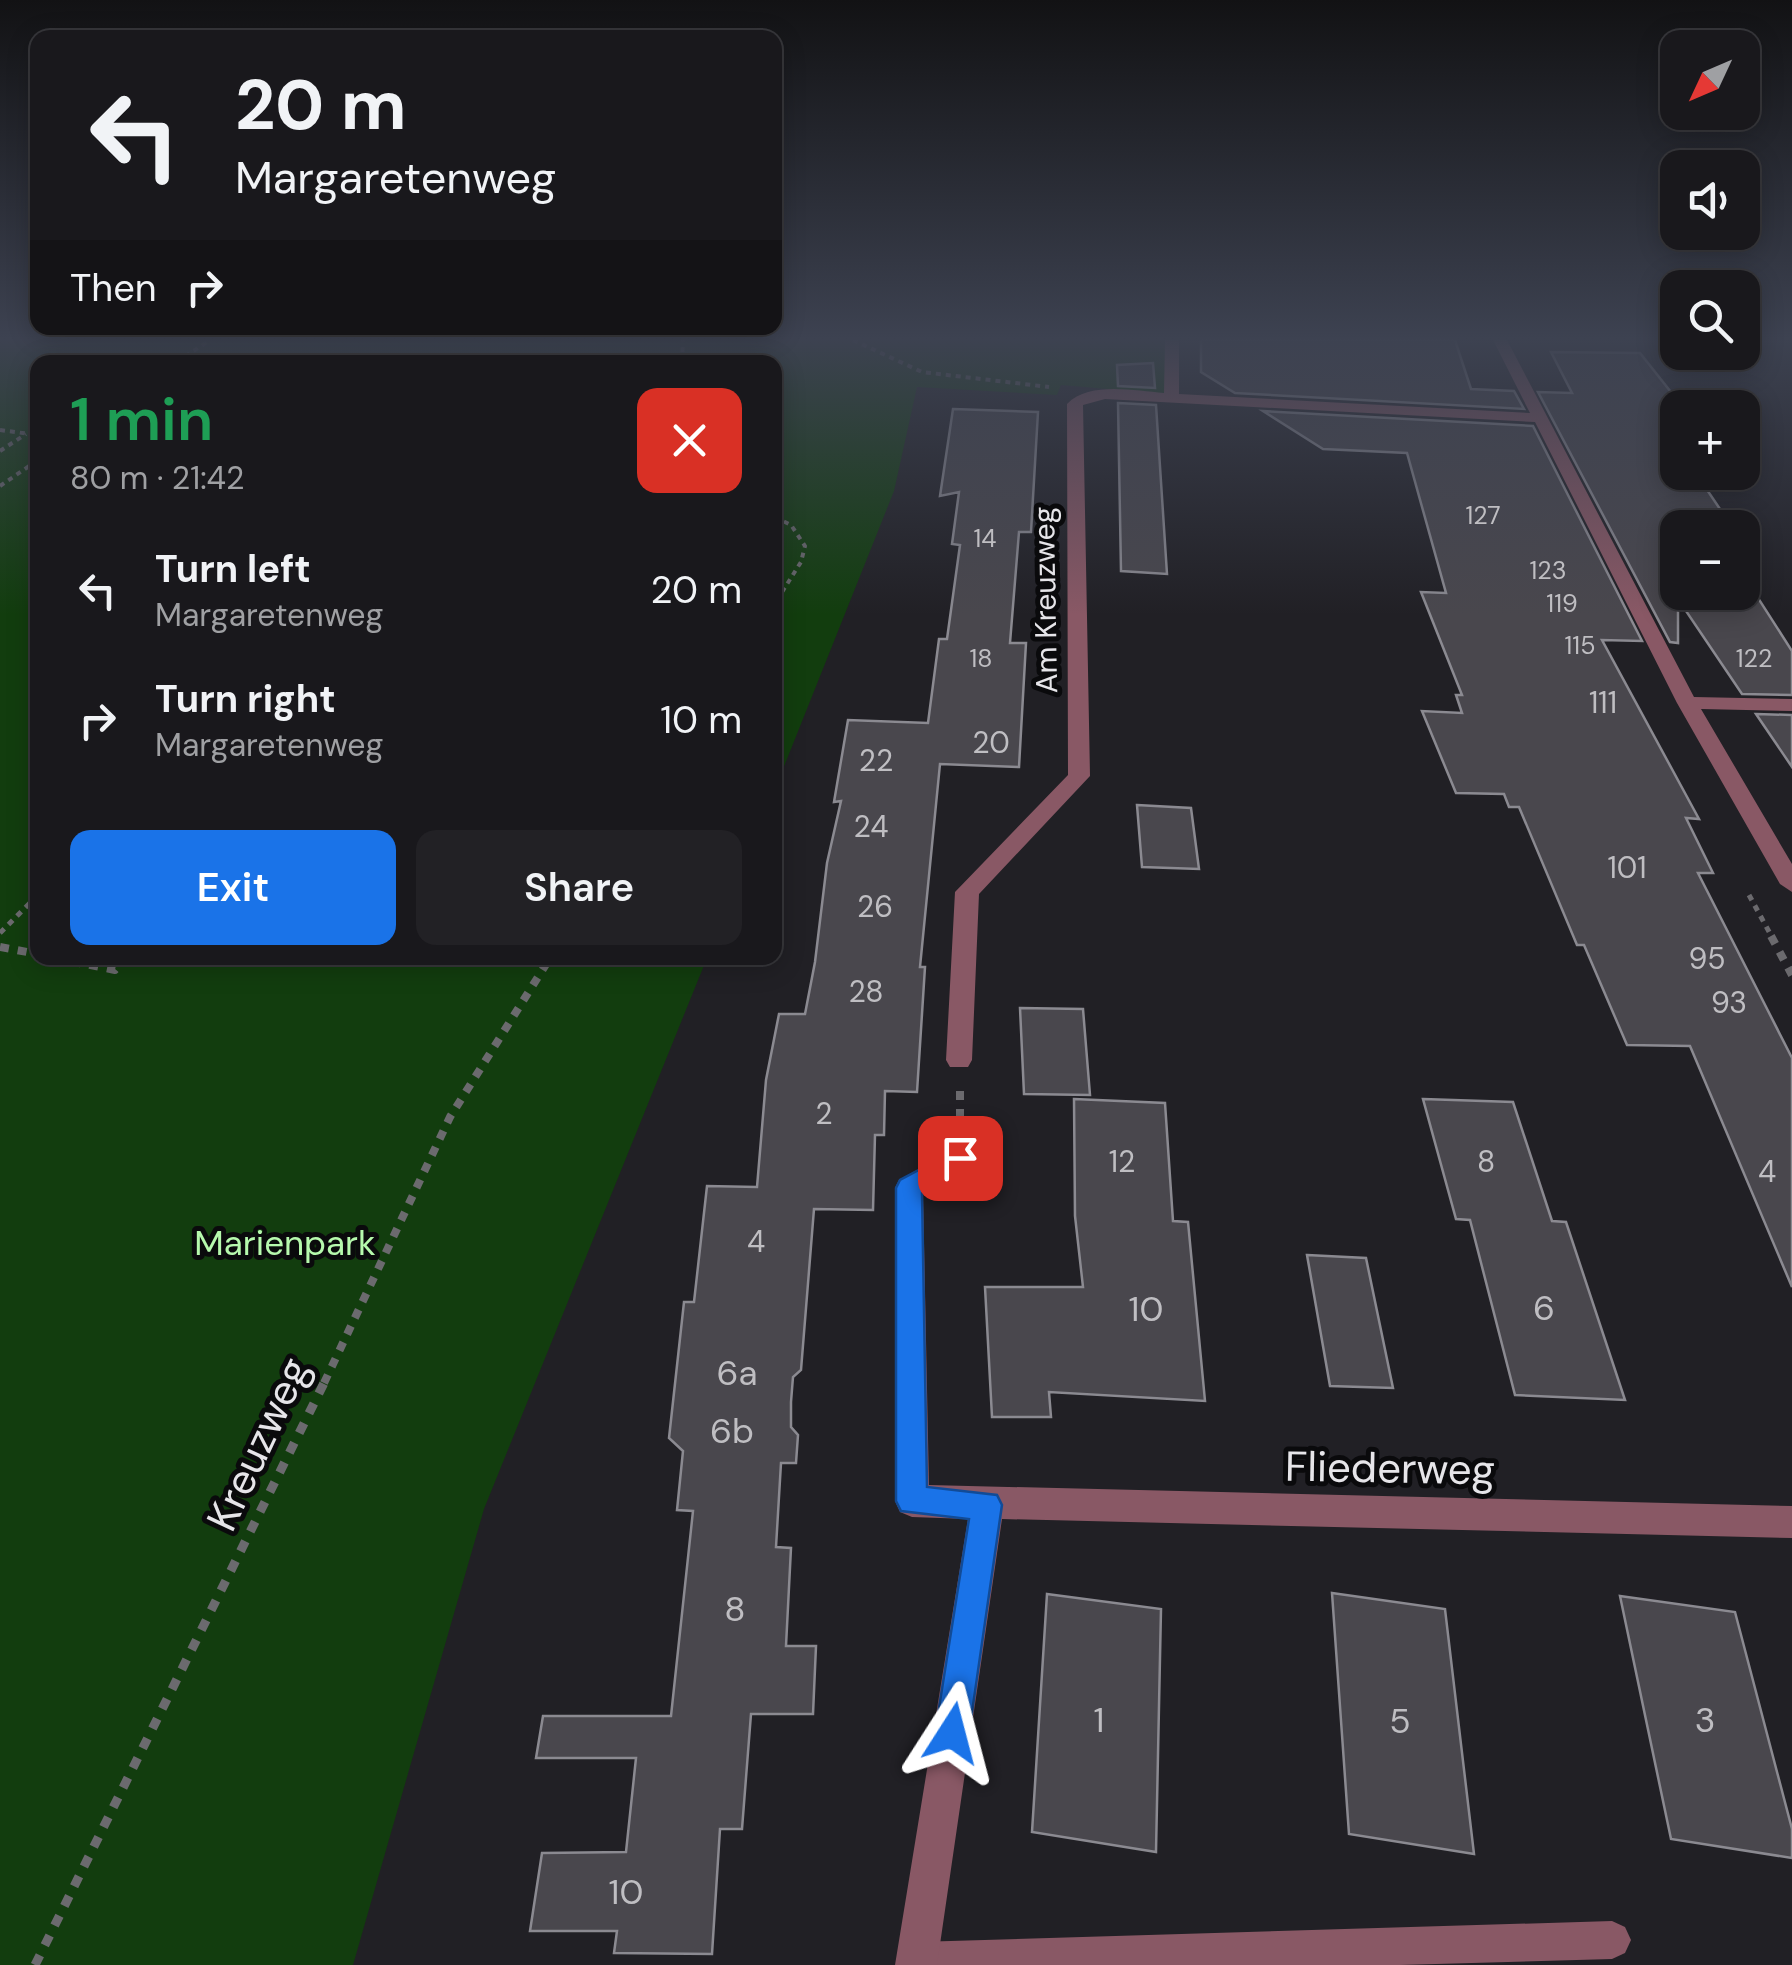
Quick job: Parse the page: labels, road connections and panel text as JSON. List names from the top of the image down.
{
  "streets": {
    "street": ["Am Kreuzweg", "Fliederweg"],
    "path": ["Kreuzweg"]
  },
  "parks": ["Marienpark"],
  "house_numbers": [
    "127",
    "14",
    "123",
    "119",
    "115",
    "18",
    "122",
    "111",
    "20",
    "22",
    "24",
    "101",
    "26",
    "95",
    "28",
    "93",
    "2",
    "12",
    "8",
    "4",
    "4",
    "6",
    "10",
    "6a",
    "6b",
    "8",
    "1",
    "3",
    "5",
    "10"
  ],
  "north": "bottom left",
  "page": {
    "map_buttons": ["+", "−"],
    "turn": ["20 m", "Margaretenweg"],
    "then": "Then",
    "heading": ["1 min", "80 m · 21:42"],
    "list": [
      {
        "name": "Turn left",
        "note": "Margaretenweg",
        "value": "20 m"
      },
      {
        "name": "Turn right",
        "note": "Margaretenweg",
        "value": "10 m"
      }
    ],
    "buttons": ["Exit", "Share"]
  }
}
